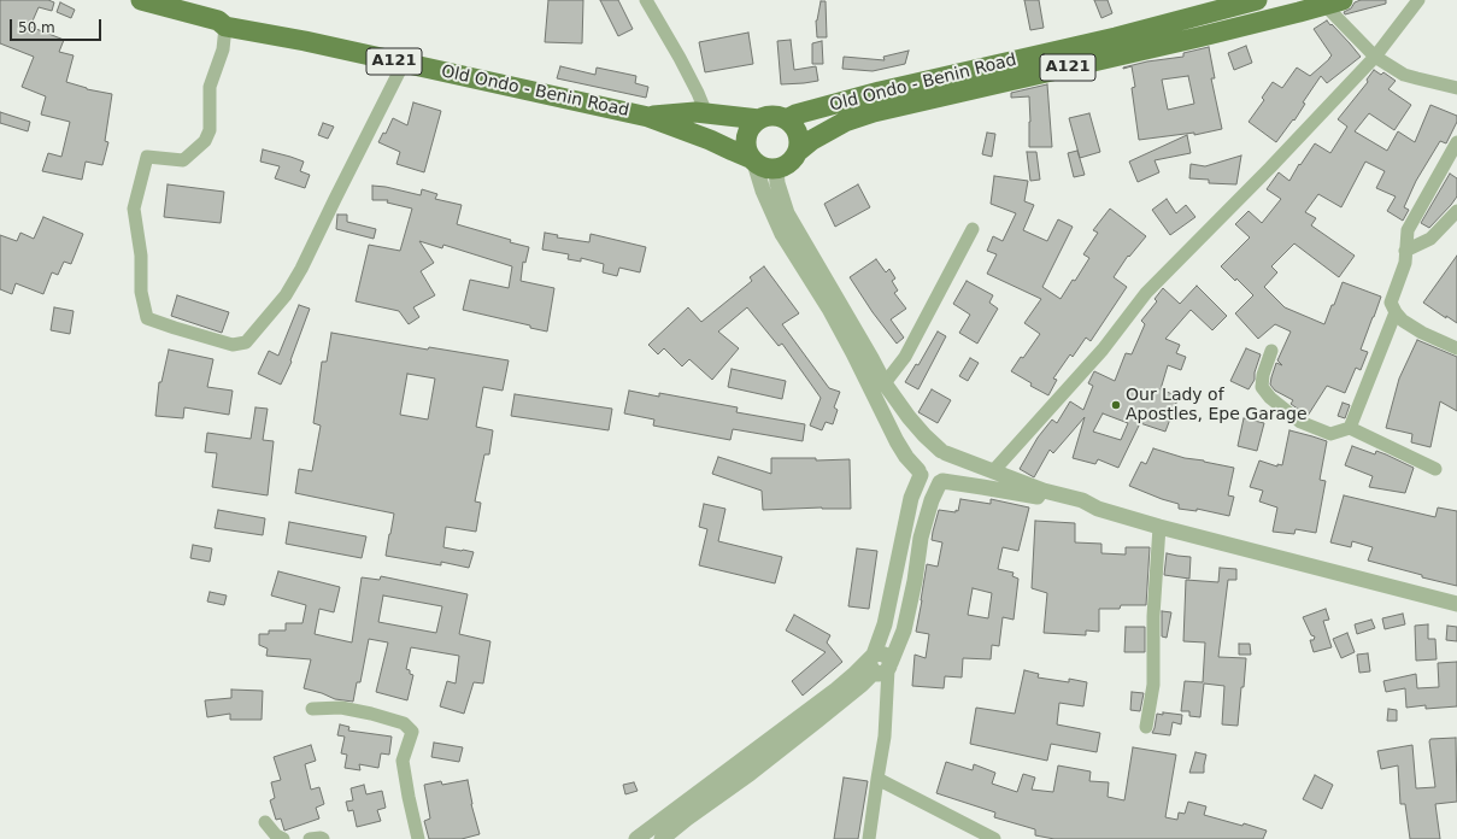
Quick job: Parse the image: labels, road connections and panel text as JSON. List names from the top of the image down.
{
  "streets": {
    "main road": ["A121", "Old Ondo - Benin Road"]
  },
  "places": ["Our Lady of Apostles, Epe Garage"],
  "scale_bar": "50 m"
}
